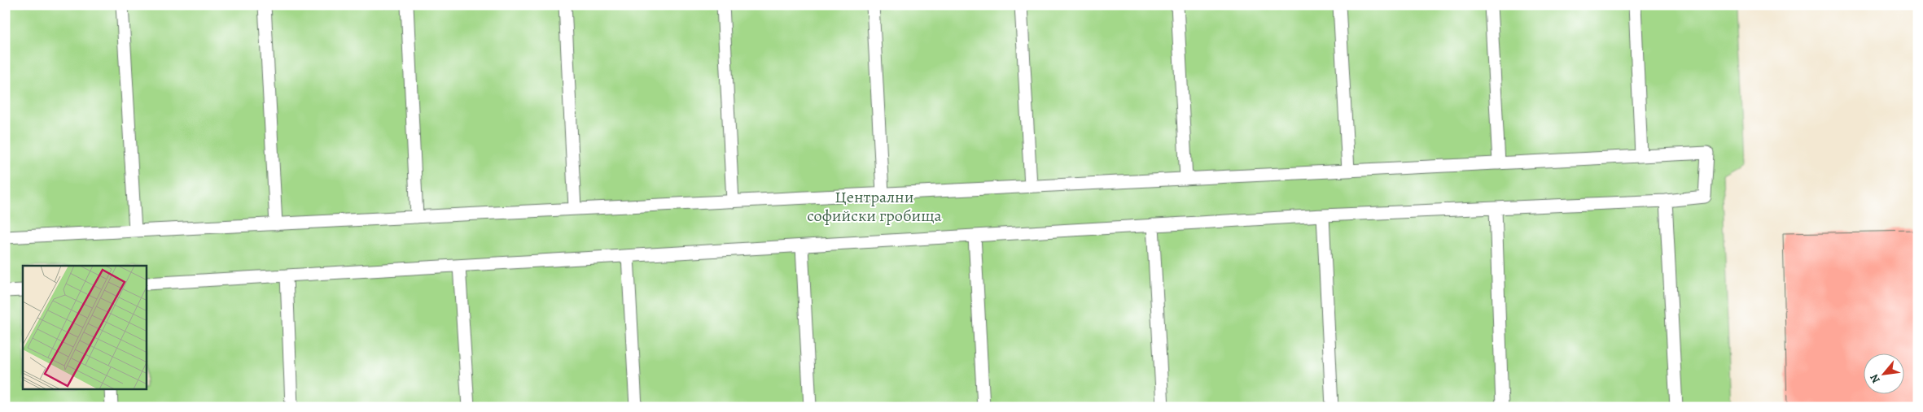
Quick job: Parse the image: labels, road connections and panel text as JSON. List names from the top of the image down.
{
  "parks": ["Централни софийски гробища"],
  "north": "bottom left"
}
